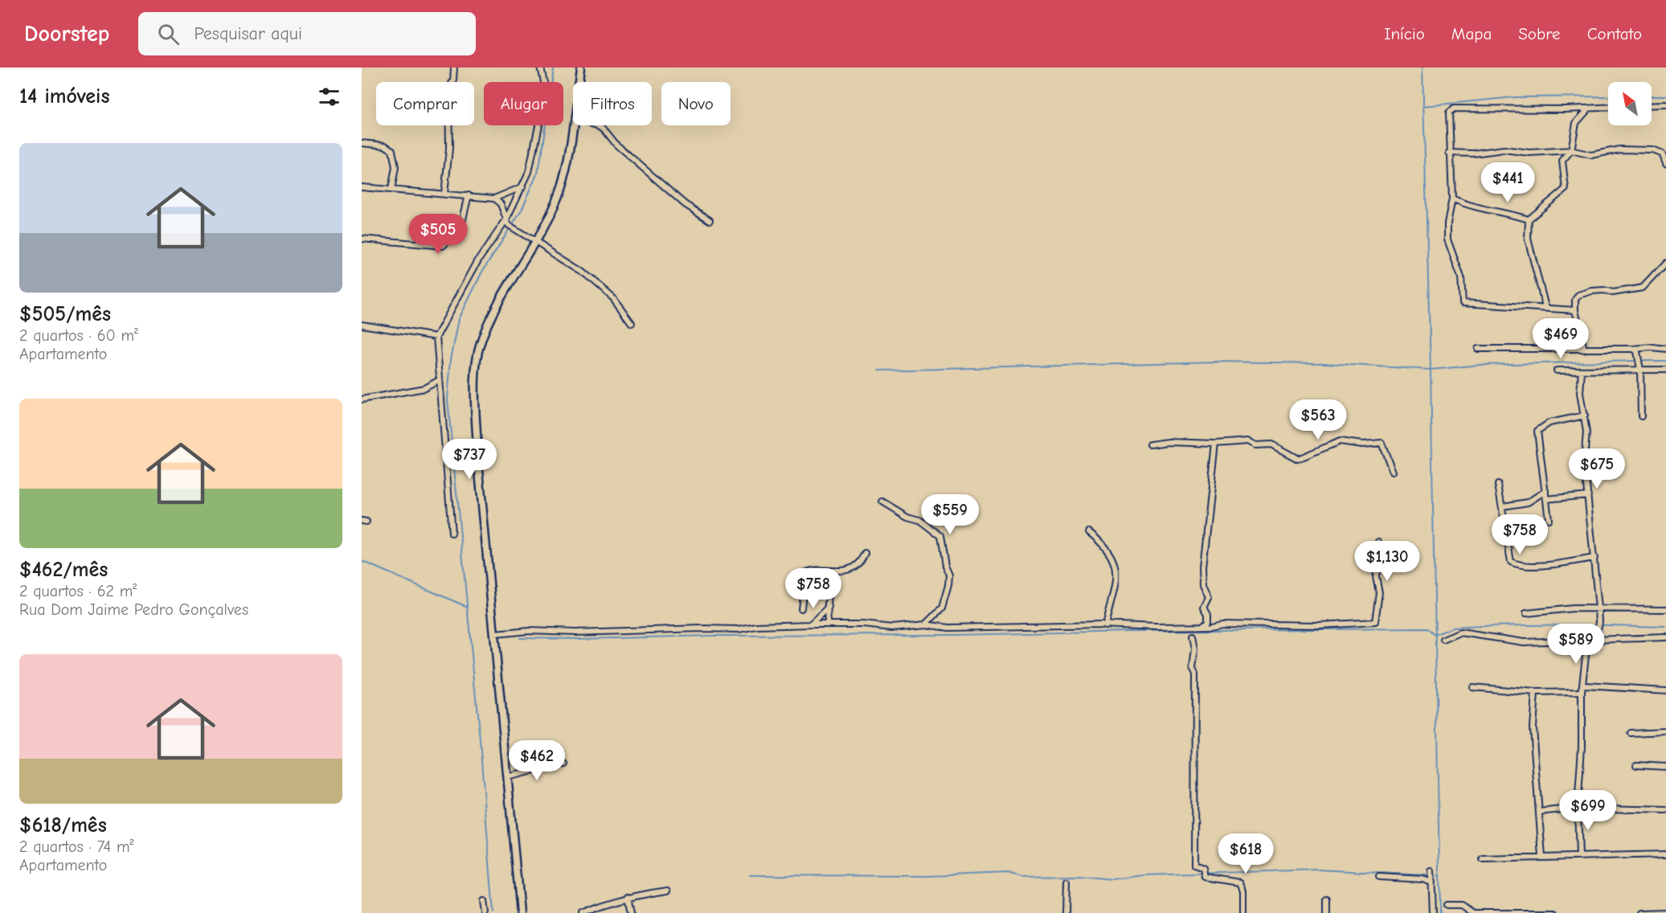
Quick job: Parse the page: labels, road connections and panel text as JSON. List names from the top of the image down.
{
  "north": "top left",
  "page": {
    "header": "Doorstep",
    "search": "Pesquisar aqui",
    "nav": [
      "Início",
      "Mapa",
      "Sobre",
      "Contato"
    ],
    "heading": "14 imóveis",
    "chip": [
      "Comprar",
      "Alugar",
      "Filtros",
      "Novo"
    ],
    "list": [
      {
        "name": "$505/mês",
        "note": "2 quartos · 60 m² · Apartamento"
      },
      {
        "name": "$462/mês",
        "note": "2 quartos · 62 m² · Rua Dom Jaime Pedro Gonçalves"
      },
      {
        "name": "$618/mês",
        "note": "2 quartos · 74 m² · Apartamento"
      }
    ],
    "price": [
      "$441",
      "$505",
      "$469",
      "$563",
      "$737",
      "$675",
      "$559",
      "$758",
      "$1,130",
      "$758",
      "$589",
      "$462",
      "$699",
      "$618"
    ]
  }
}
